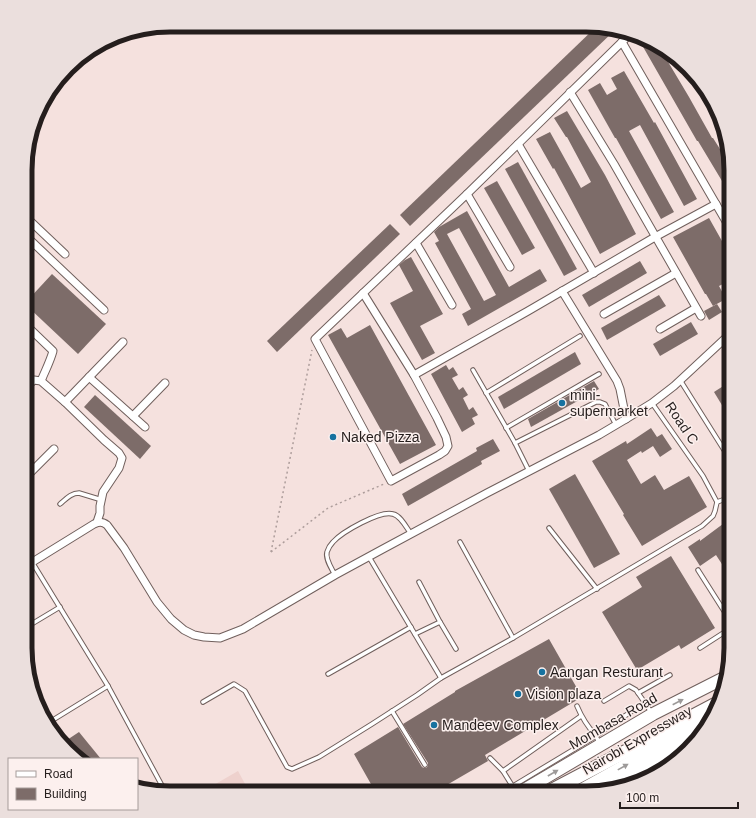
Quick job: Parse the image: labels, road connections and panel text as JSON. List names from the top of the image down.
{
  "streets": {
    "highway": ["Mombasa Road", "Nairobi Expressway"],
    "street": ["Road C"]
  },
  "places": [
    "mini- supermarket",
    "Naked Pizza",
    "Aangan Resturant",
    "Vision plaza",
    "Mandeev Complex"
  ],
  "legend": ["Road", "Building"],
  "scale_bar": "100 m"
}
